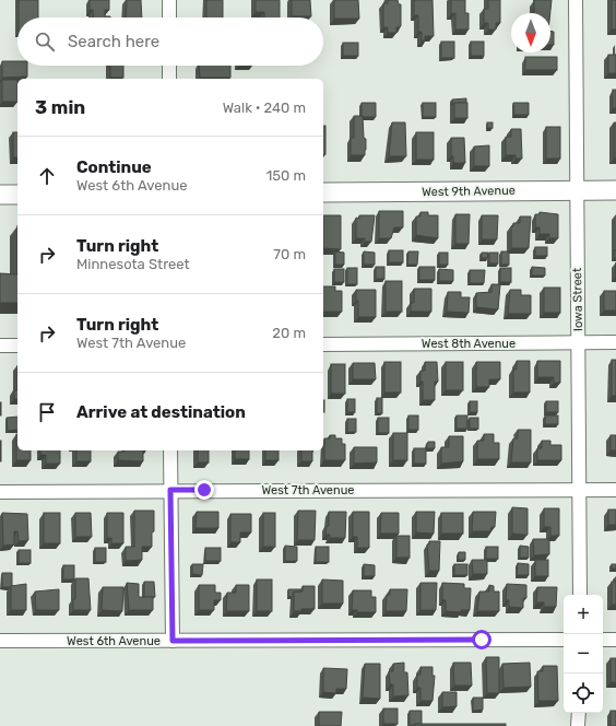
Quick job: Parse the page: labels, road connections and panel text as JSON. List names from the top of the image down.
{
  "streets": {
    "main road": ["West 9th Avenue"],
    "street": [
      "Iowa Street",
      "West 8th Avenue",
      "West 7th Avenue",
      "West 6th Avenue"
    ]
  },
  "crossings": [
    ["West 9th Avenue", "Iowa Street"],
    ["Iowa Street", "West 8th Avenue"],
    ["Iowa Street", "West 7th Avenue"]
  ],
  "north": "bottom",
  "page": {
    "search": "Search here",
    "heading": ["3 min", "Walk · 240 m"],
    "list": [
      ["Continue", "West 6th Avenue", "150 m"],
      ["Turn right", "Minnesota Street", "70 m"],
      ["Turn right", "West 7th Avenue", "20 m"],
      "Arrive at destination"
    ],
    "map_buttons": ["+", "−"]
  }
}
